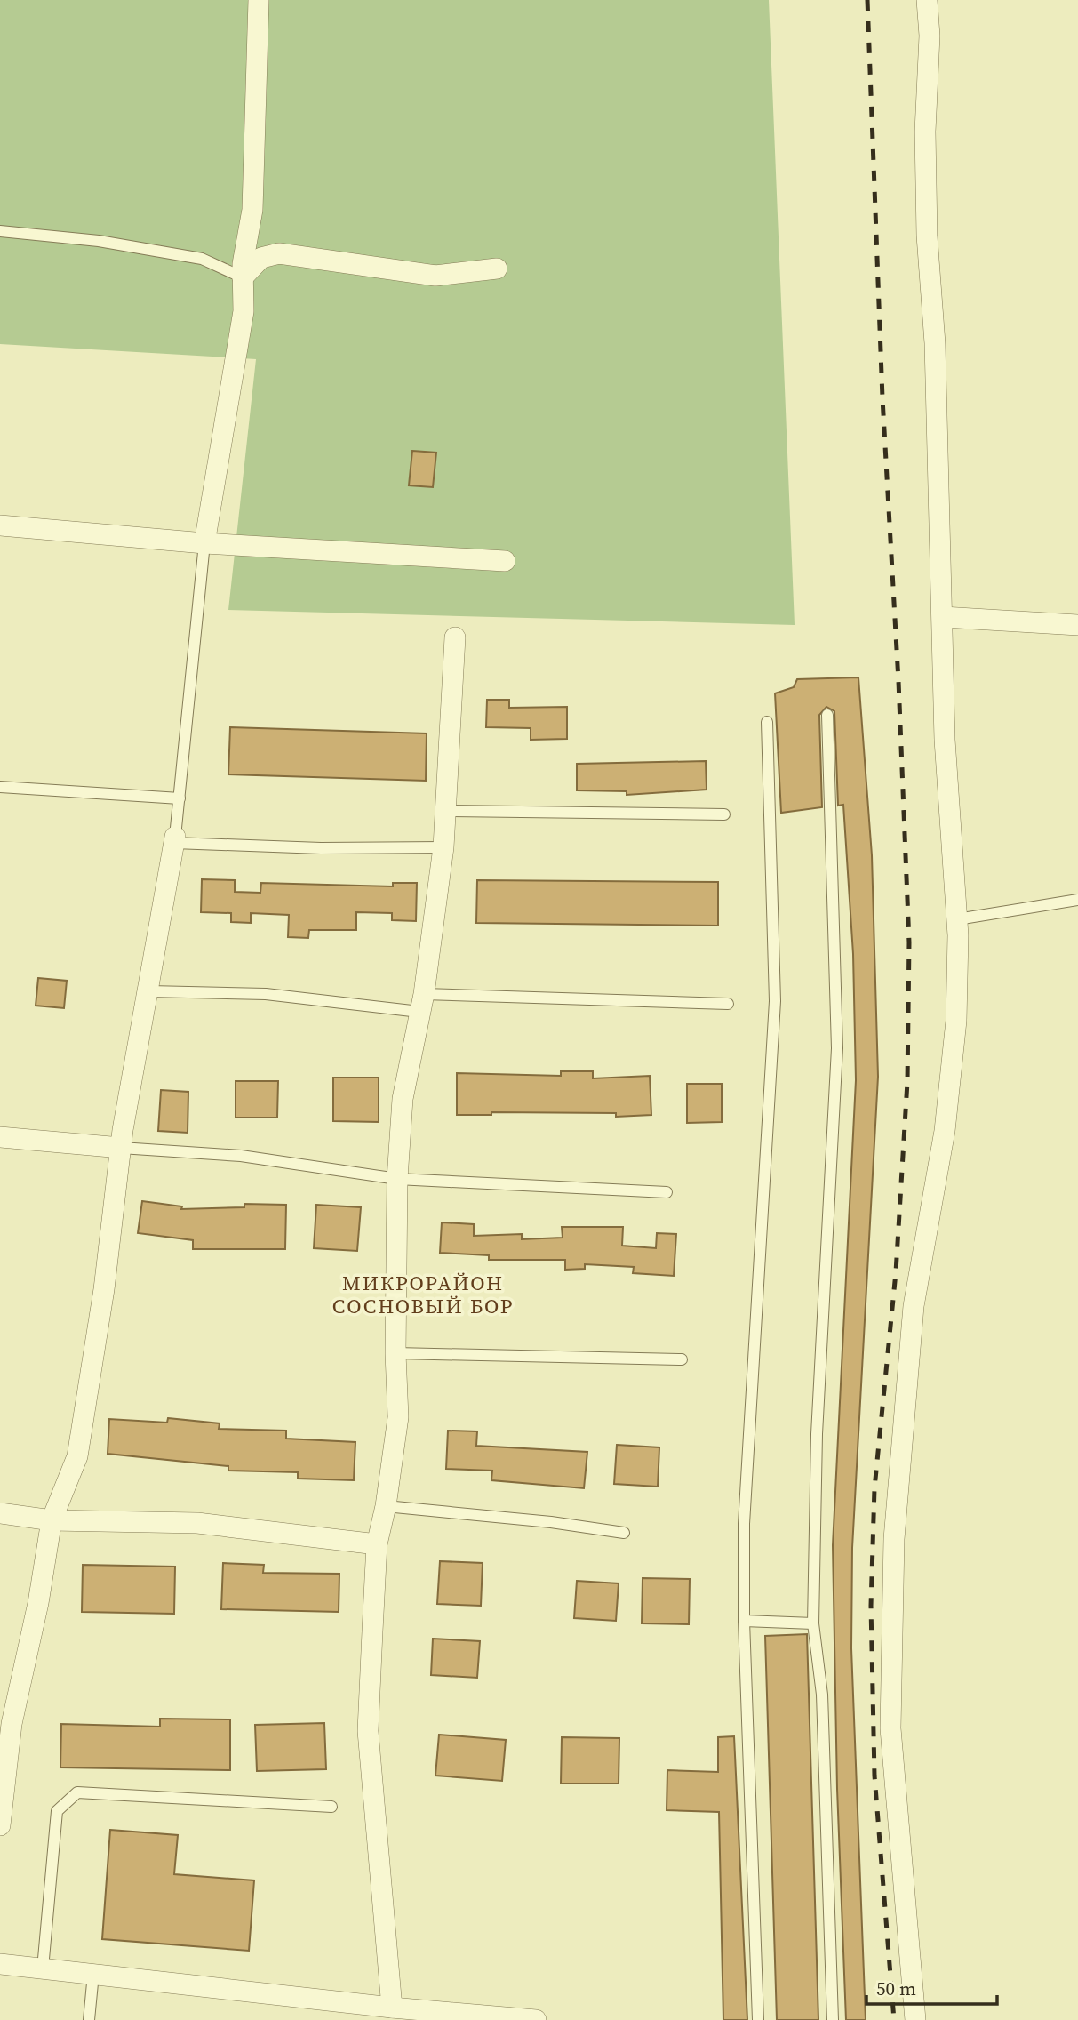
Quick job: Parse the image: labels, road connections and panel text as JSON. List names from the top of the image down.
{
  "districts": ["МИКРОРАЙОН СОСНОВЫЙ БОР"],
  "scale_bar": "50 m"
}
